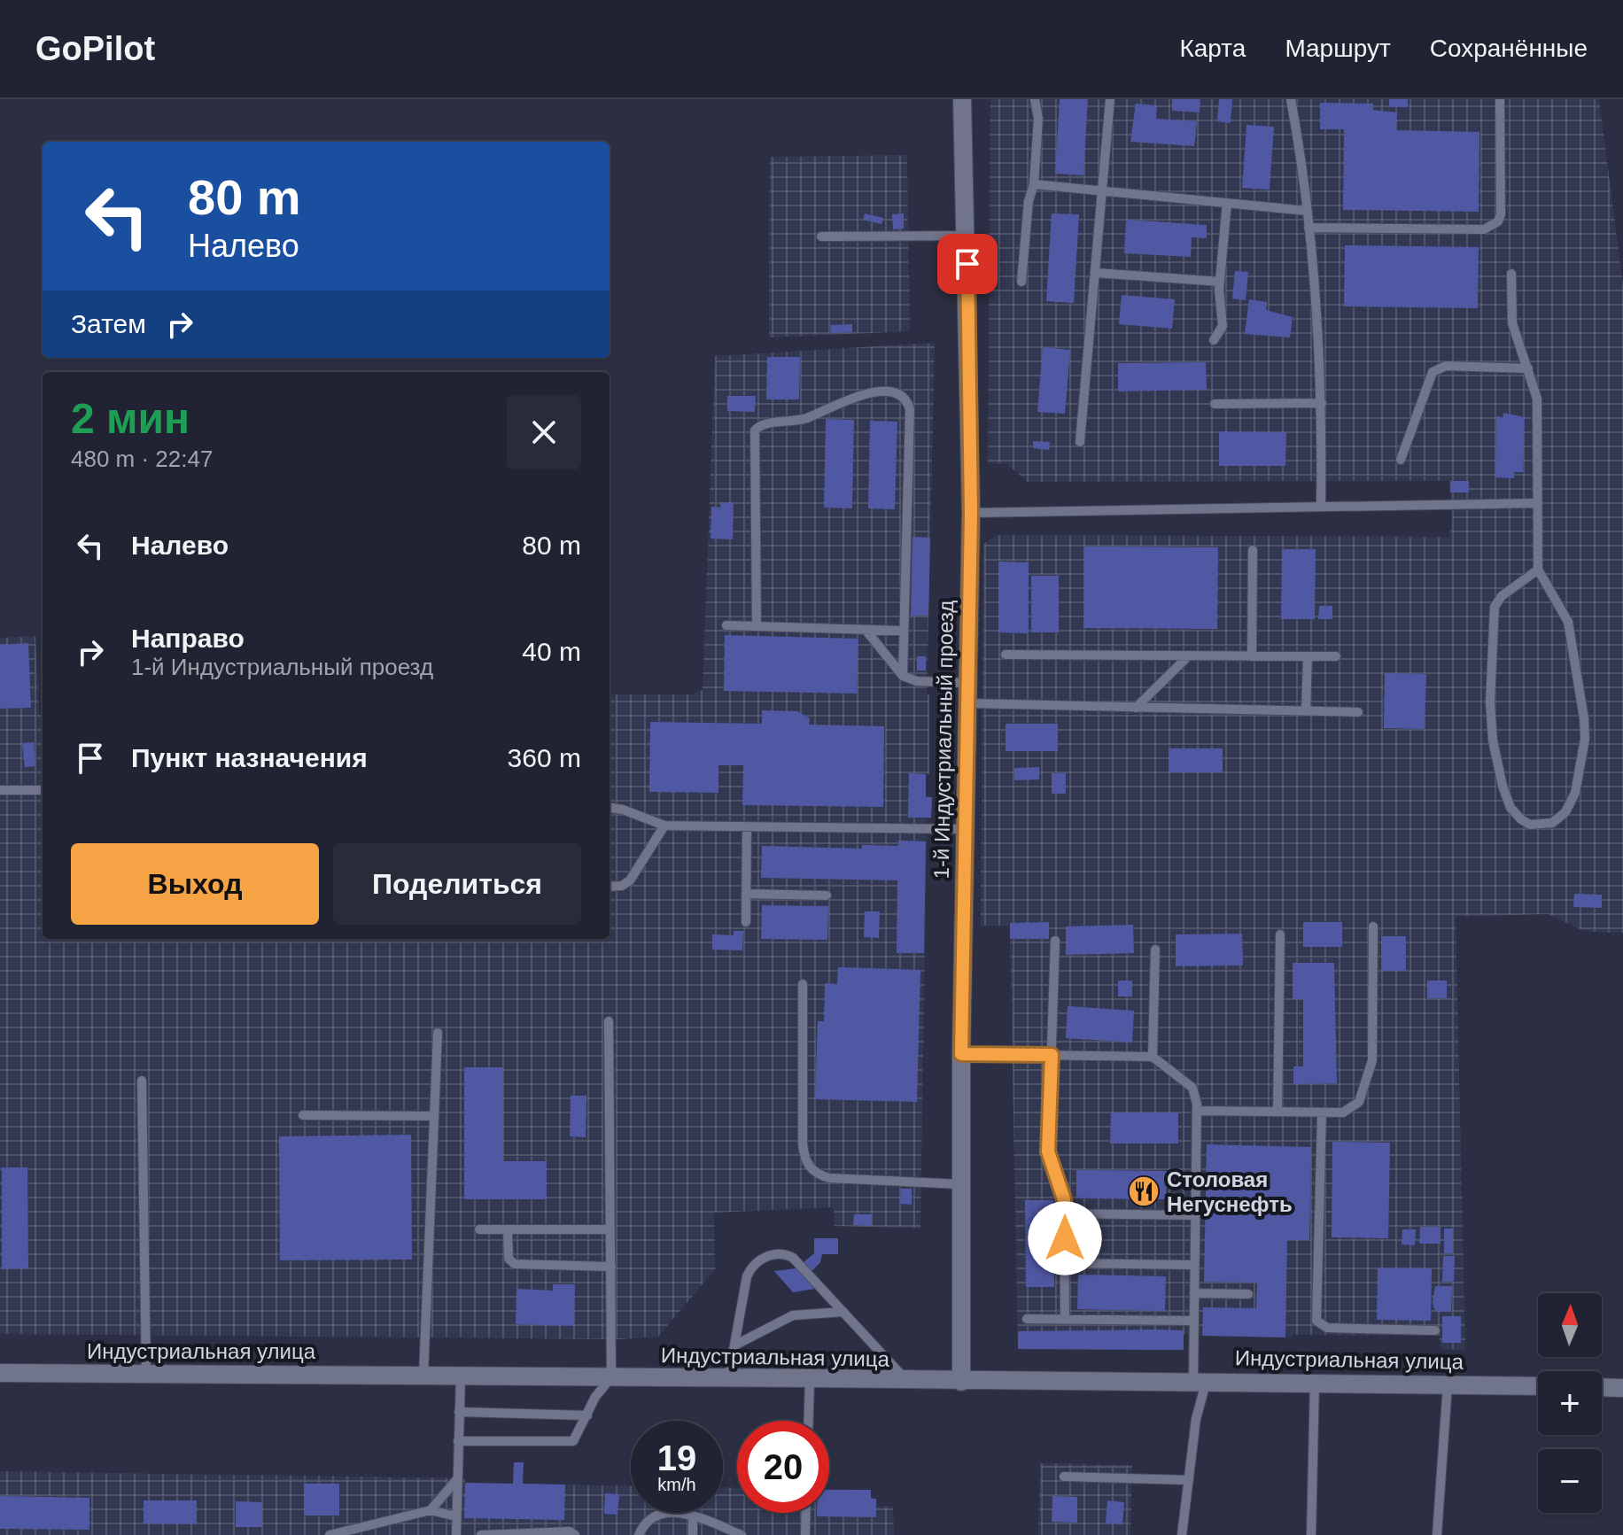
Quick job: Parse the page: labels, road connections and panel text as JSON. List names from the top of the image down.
{
  "streets": {
    "street": ["1-й Индустриальный проезд", "Индустриальная улица"]
  },
  "crossings": [
    ["1-й Индустриальный проезд", "Индустриальная улица"]
  ],
  "places": {
    "restaurant": ["Столовая Негуснефть"]
  },
  "north": "top",
  "page": {
    "header": "GoPilot",
    "nav": ["Карта", "Маршрут", "Сохранённые"],
    "turn": ["80 m", "Налево"],
    "then": "Затем",
    "heading": ["2 мин", "480 m · 22:47"],
    "list": [
      {
        "name": "Налево",
        "value": "80 m"
      },
      {
        "name": "Направо",
        "note": "1-й Индустриальный проезд",
        "value": "40 m"
      },
      {
        "name": "Пункт назначения",
        "value": "360 m"
      }
    ],
    "buttons": ["Выход", "Поделиться"],
    "map_buttons": ["+", "−"],
    "speed": "19 km/h",
    "limit": "20"
  }
}
